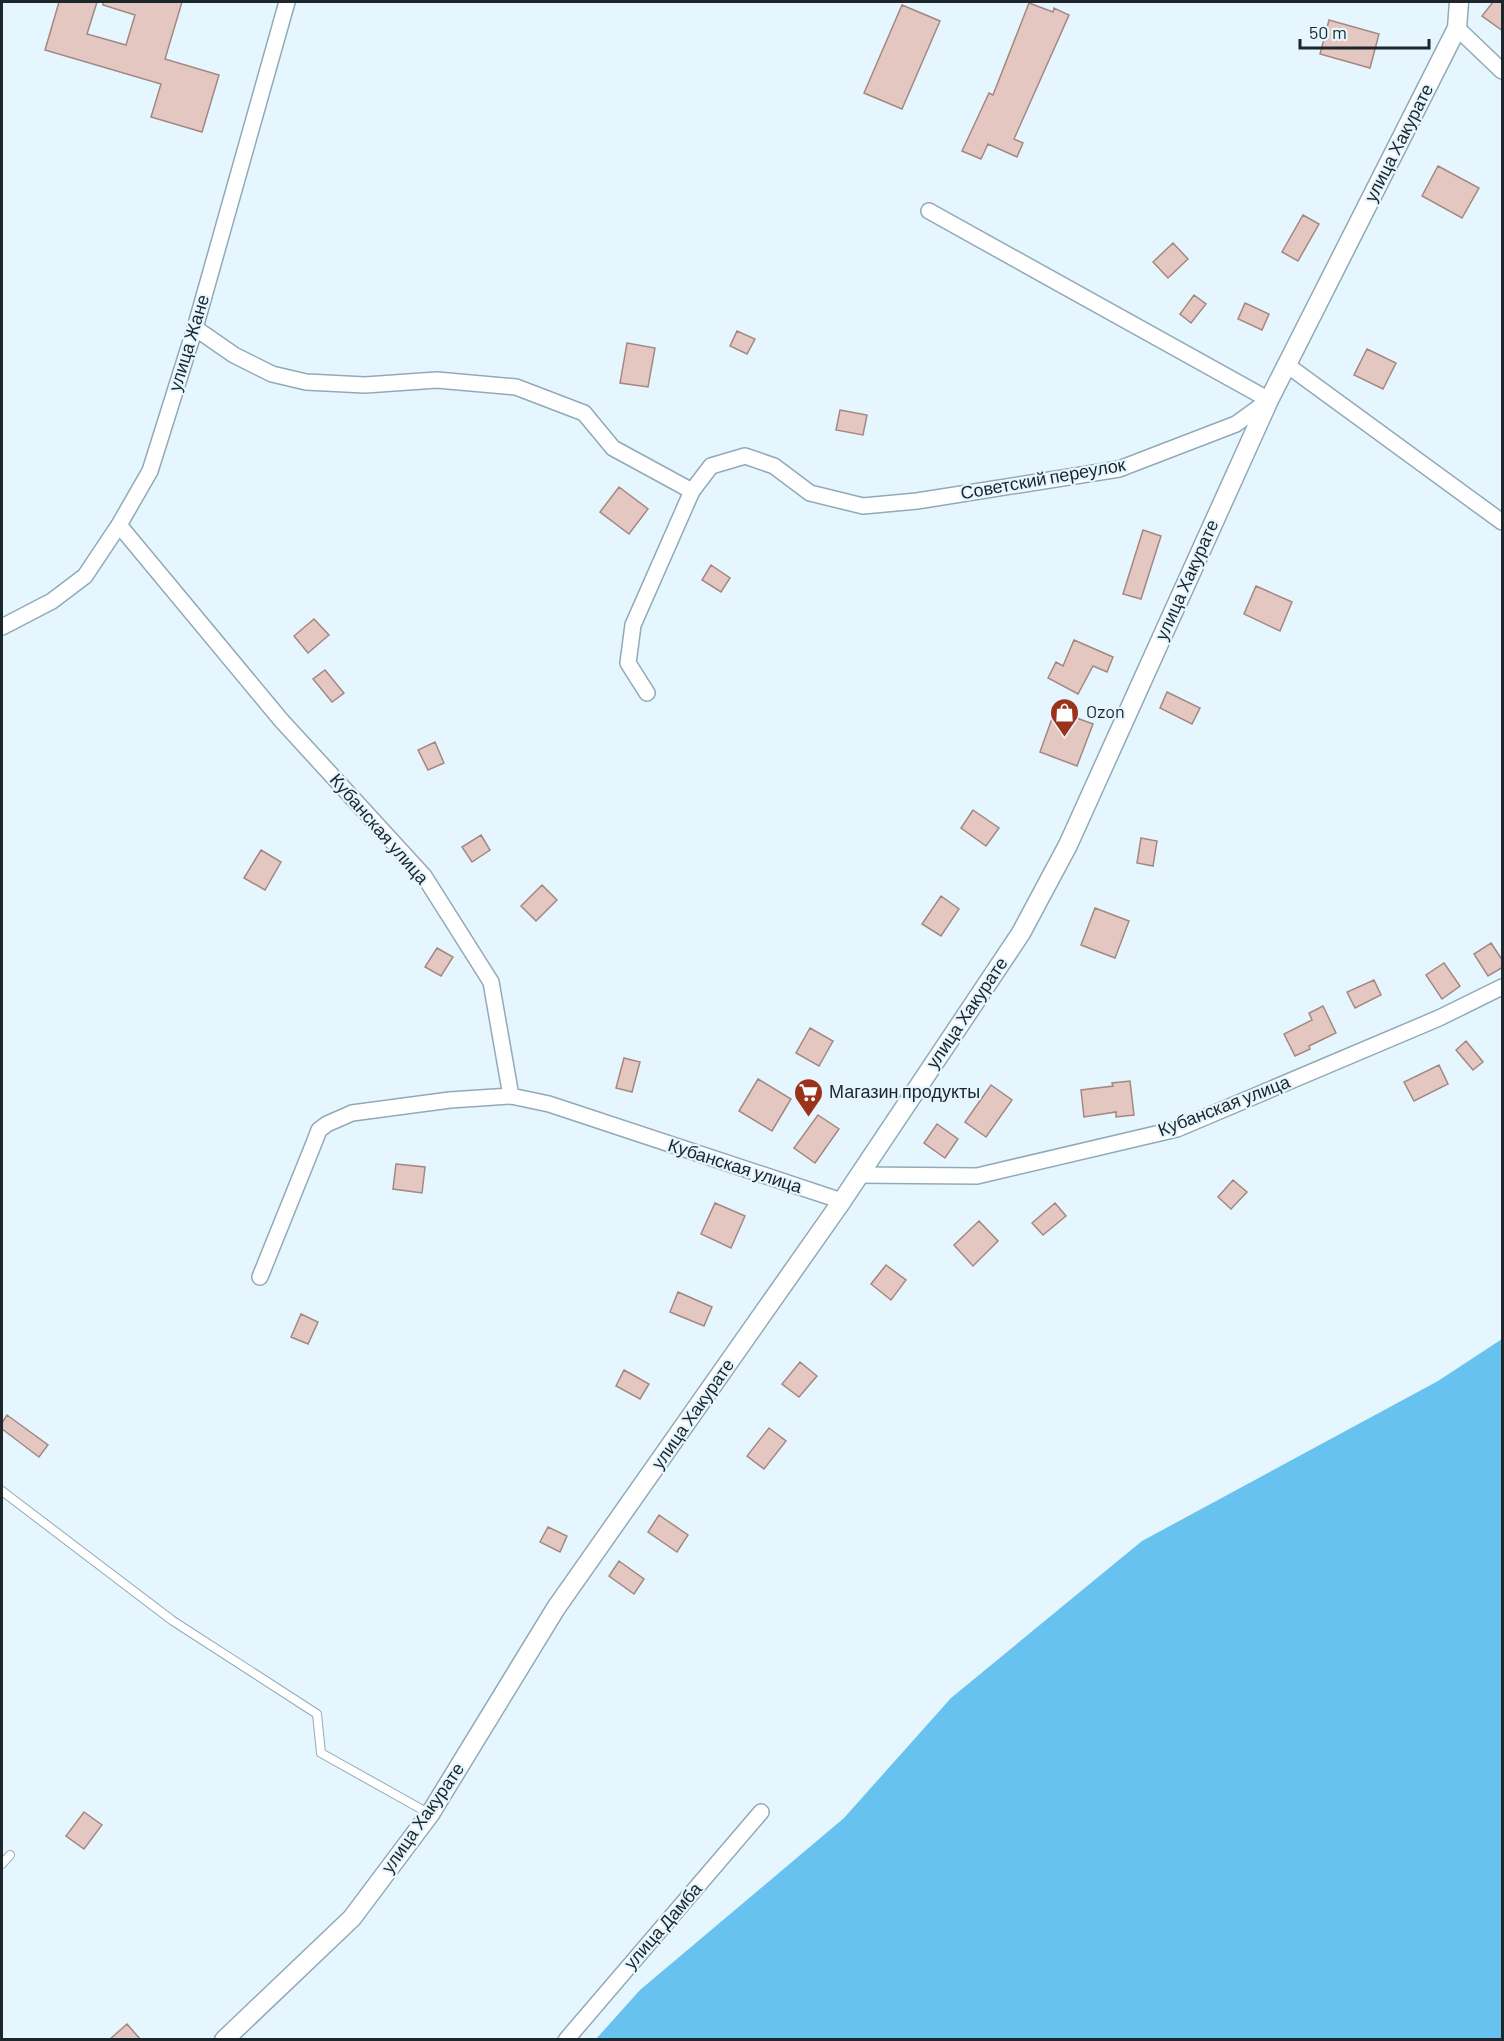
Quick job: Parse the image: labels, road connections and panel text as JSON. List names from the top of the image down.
{
  "streets": {
    "street": [
      "улица Хакурате",
      "улица Жане",
      "Советский переулок",
      "Кубанская улица",
      "улица Дамба"
    ]
  },
  "crossings": [
    ["улица Хакурате", "Советский переулок"],
    ["улица Хакурате", "Кубанская улица"],
    ["улица Жане", "Кубанская улица"]
  ],
  "places": {
    "shop": ["Ozon"],
    "supermarket": ["Магазин продукты"]
  },
  "scale_bar": "50 m"
}
